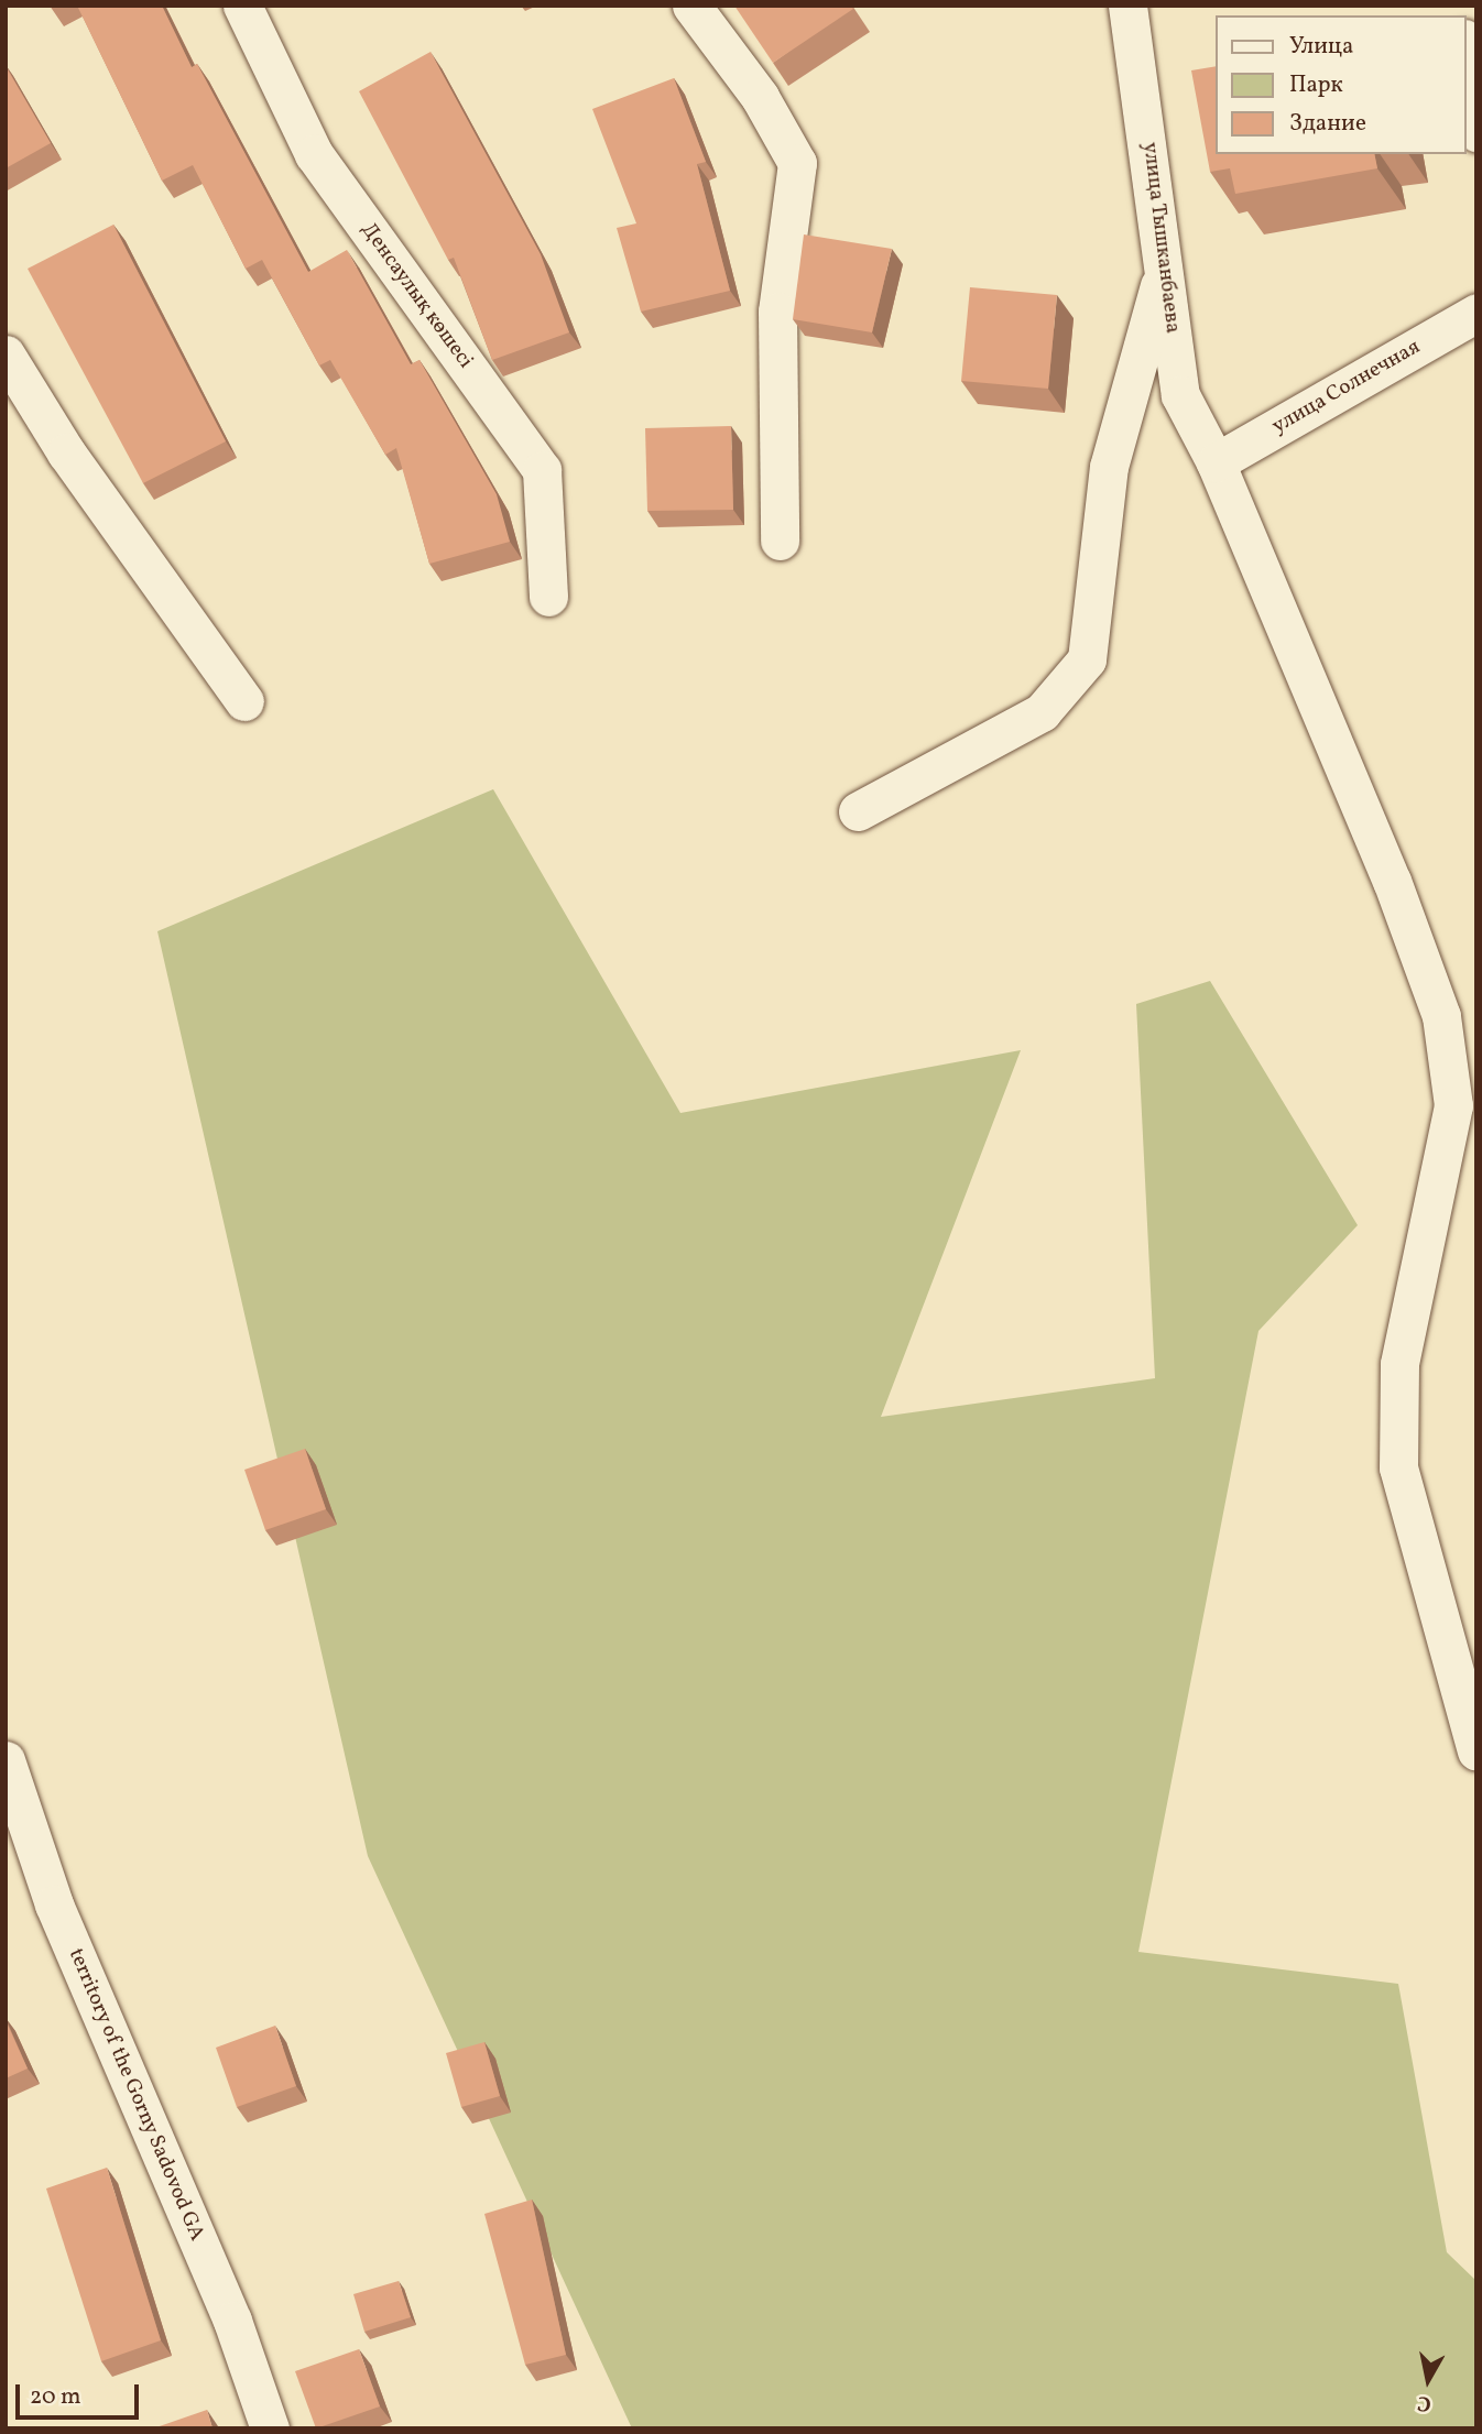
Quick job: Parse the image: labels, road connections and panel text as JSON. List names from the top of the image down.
{
  "streets": {
    "street": [
      "улица Тышканбаева",
      "Денсаулық көшесі",
      "улица Солнечная",
      "territory of the Gorny Sadovod GA"
    ]
  },
  "crossings": [
    ["улица Тышканбаева", "улица Солнечная"]
  ],
  "legend": ["Улица", "Парк", "Здание"],
  "scale_bar": "20 m",
  "north": "bottom"
}
